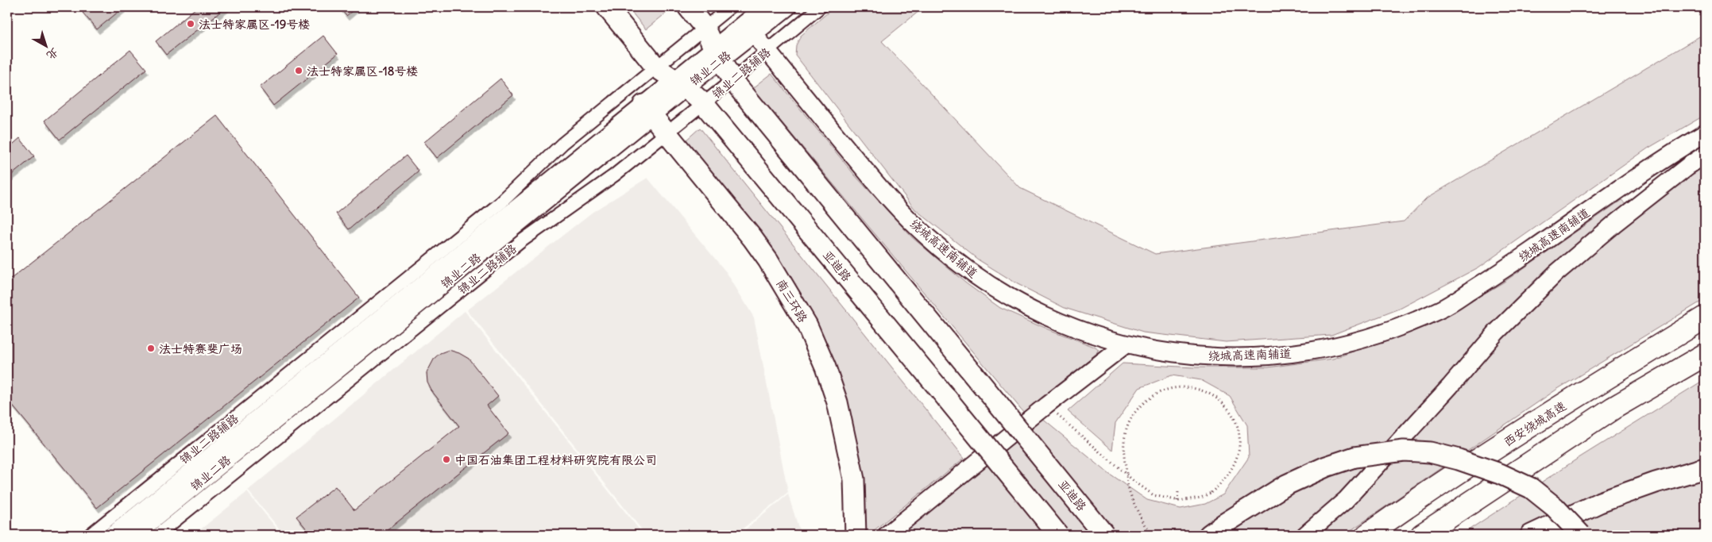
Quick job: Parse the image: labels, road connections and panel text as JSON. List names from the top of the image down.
{
  "streets": {
    "highway": ["亚迪路", "南三环路", "西安绕城高速"],
    "main road": ["锦业二路", "绕城高速南辅道"],
    "street": ["锦业二路辅路"]
  },
  "crossings": [
    ["锦业二路", "绕城高速南辅道"],
    ["锦业二路", "亚迪路"],
    ["锦业二路", "南三环路"],
    ["锦业二路辅路", "绕城高速南辅道"],
    ["锦业二路辅路", "亚迪路"],
    ["锦业二路辅路", "南三环路"]
  ],
  "places": [
    "法士特家属区-19号楼",
    "法士特家属区-18号楼",
    "法士特赛斐广场",
    "中国石油集团工程材料研究院有限公司"
  ],
  "north": "bottom right"
}
